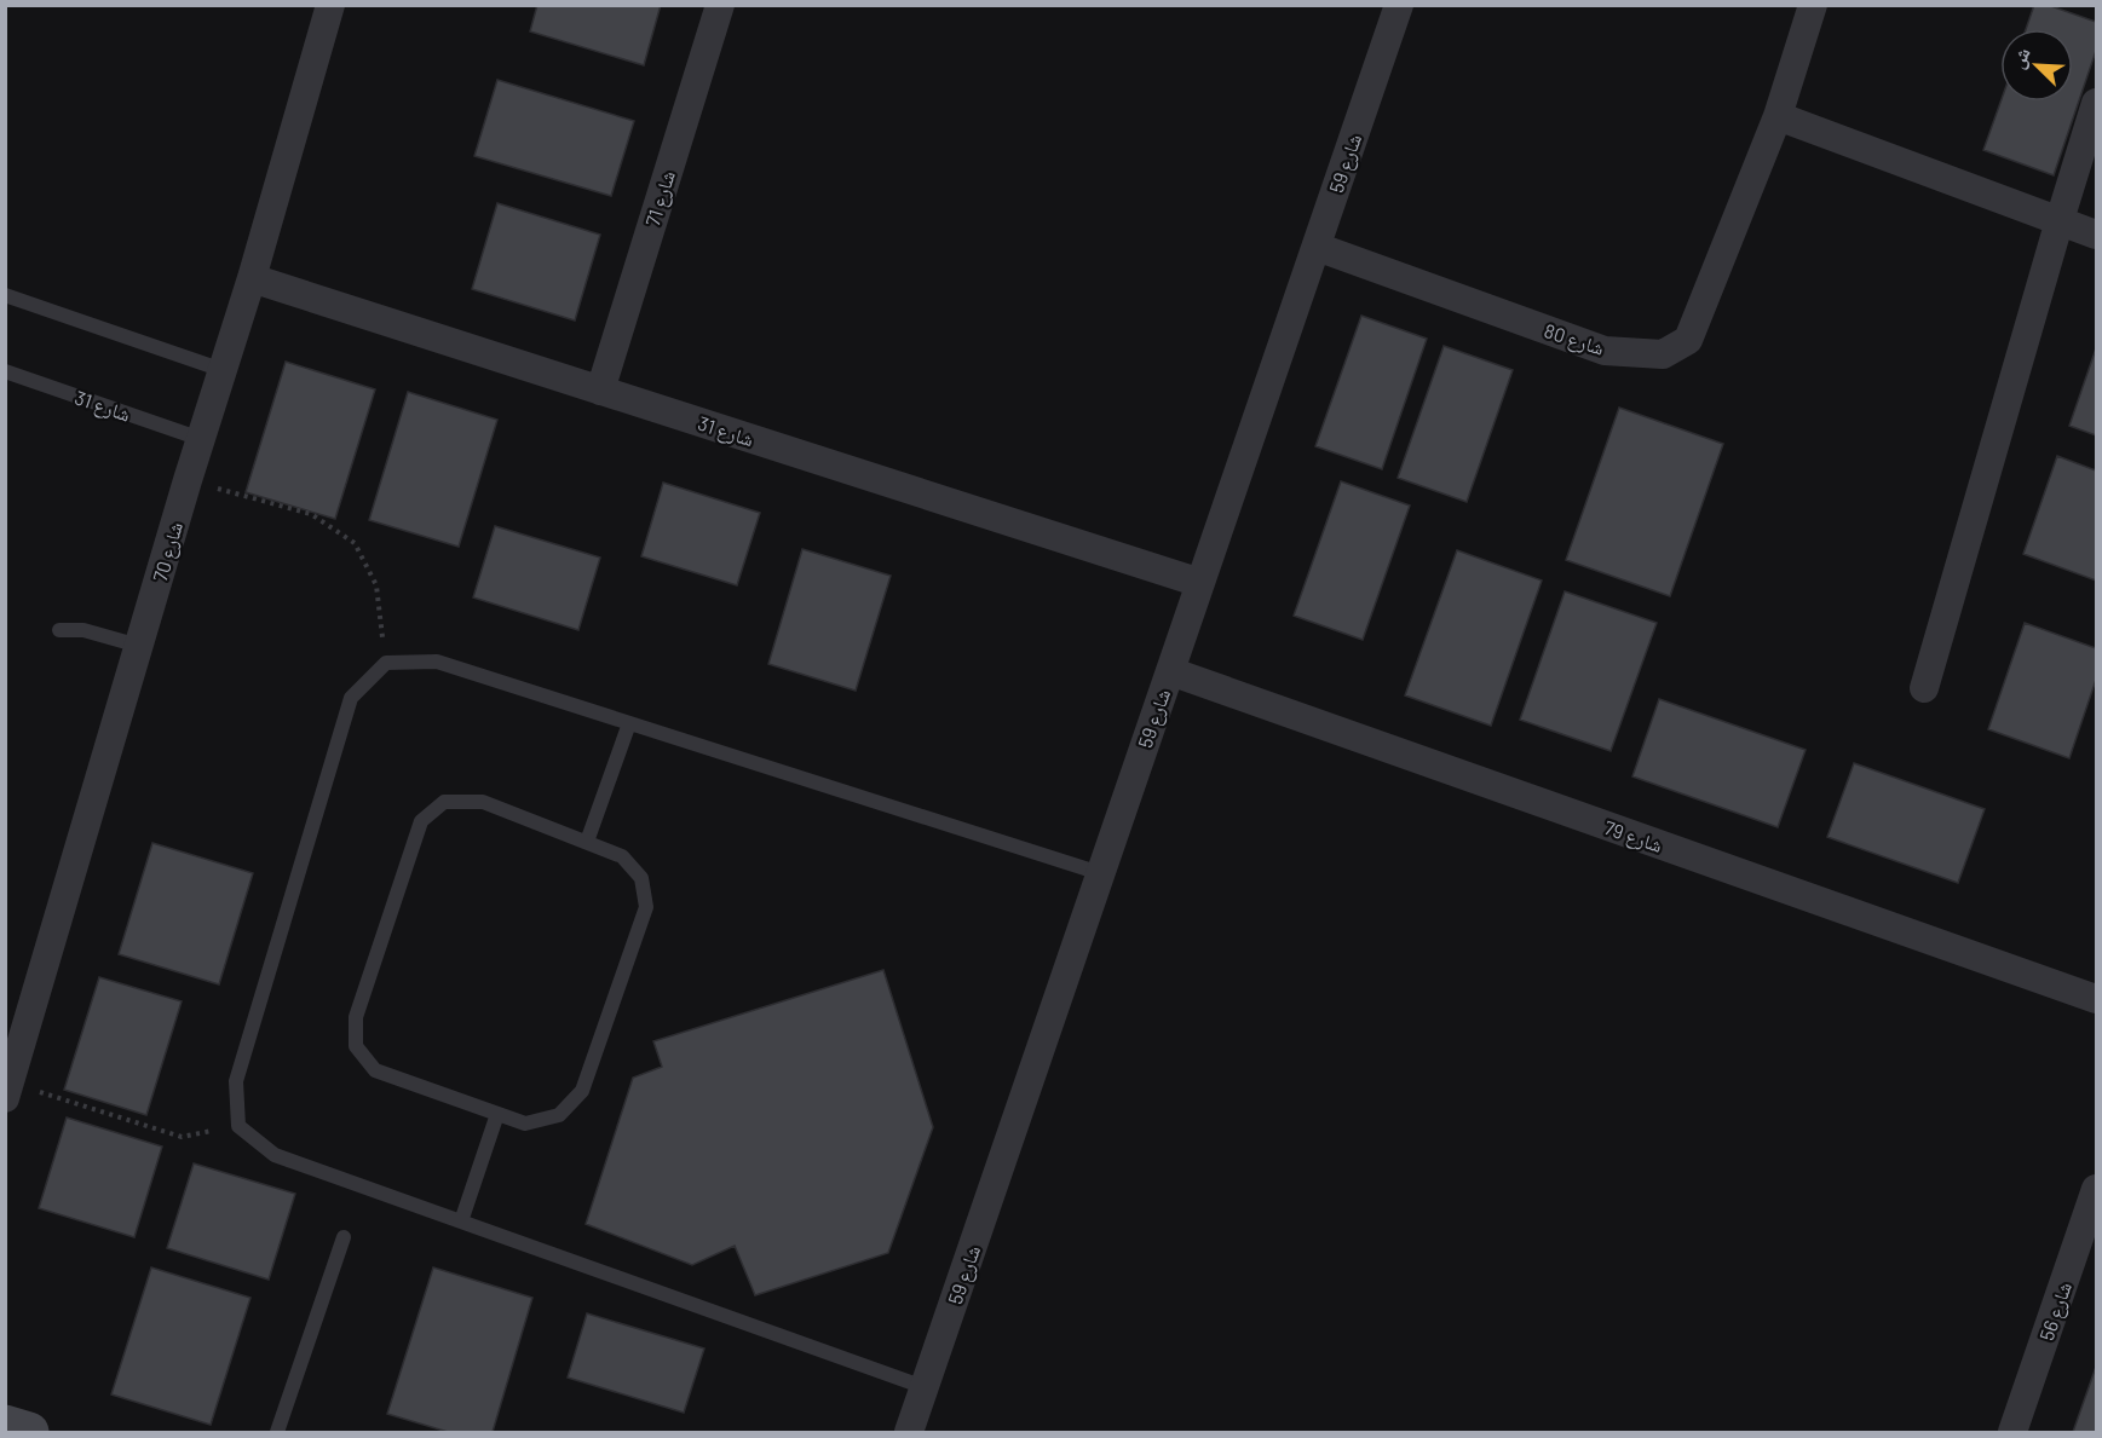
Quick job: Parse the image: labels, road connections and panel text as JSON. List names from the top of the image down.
{
  "streets": {
    "street": [
      "شارع 59",
      "شارع 71",
      "شارع 80",
      "شارع 31",
      "شارع 70",
      "شارع 79",
      "شارع 56"
    ]
  },
  "crossings": [
    ["شارع 59", "شارع 80"],
    ["شارع 59", "شارع 31"],
    ["شارع 59", "شارع 79"],
    ["شارع 71", "شارع 31"],
    ["شارع 31", "شارع 70"]
  ],
  "north": "top left"
}
